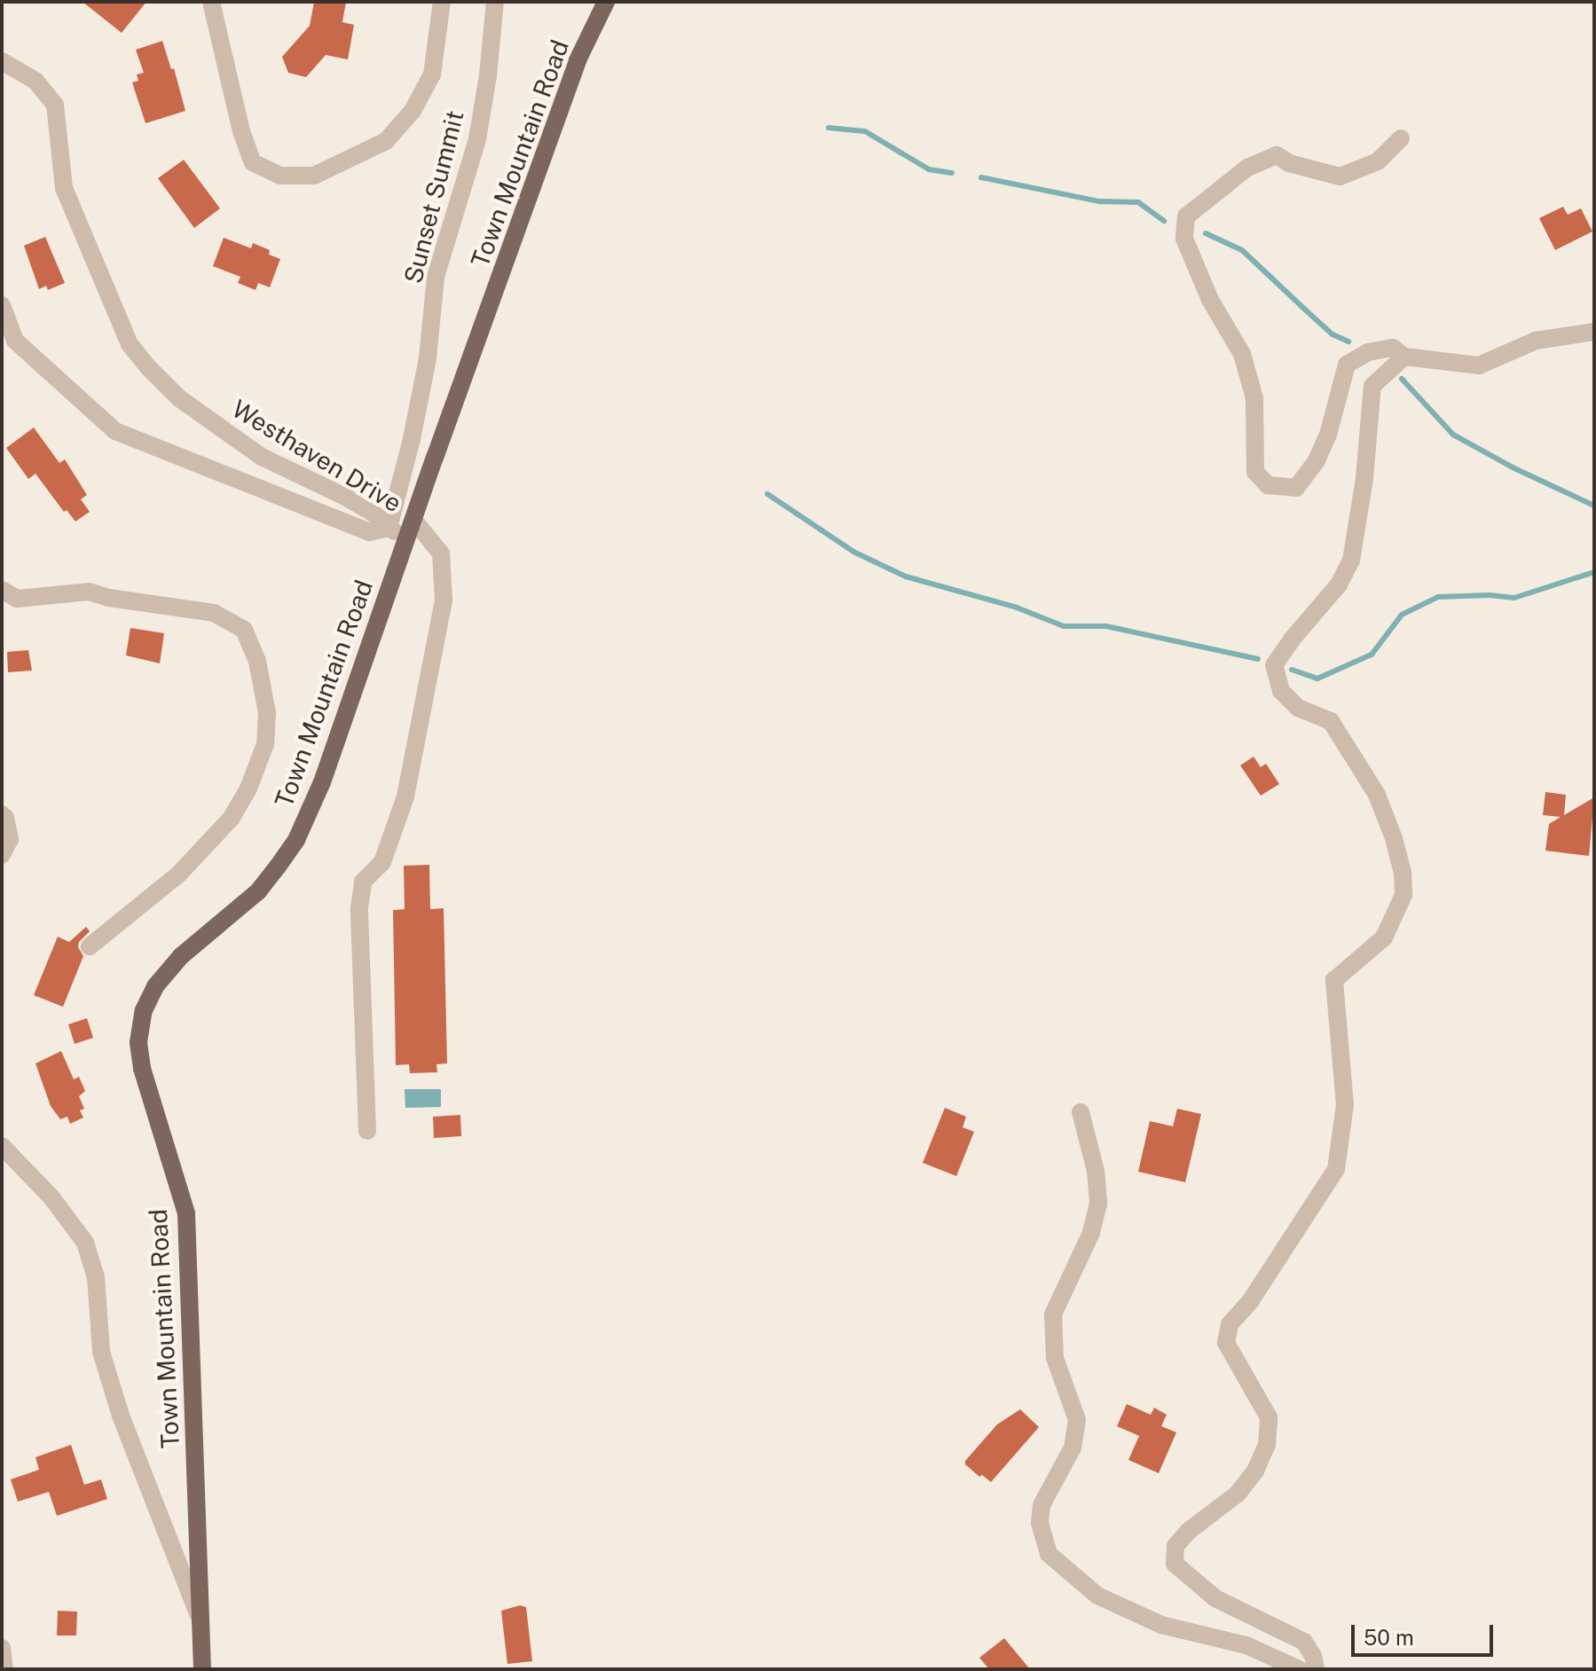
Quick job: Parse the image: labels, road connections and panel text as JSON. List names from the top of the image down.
{
  "streets": {
    "main road": ["Town Mountain Road"],
    "street": ["Sunset Summit", "Westhaven Drive"]
  },
  "crossings": [
    ["Town Mountain Road", "Westhaven Drive"],
    ["Sunset Summit", "Westhaven Drive"]
  ],
  "scale_bar": "50 m"
}
